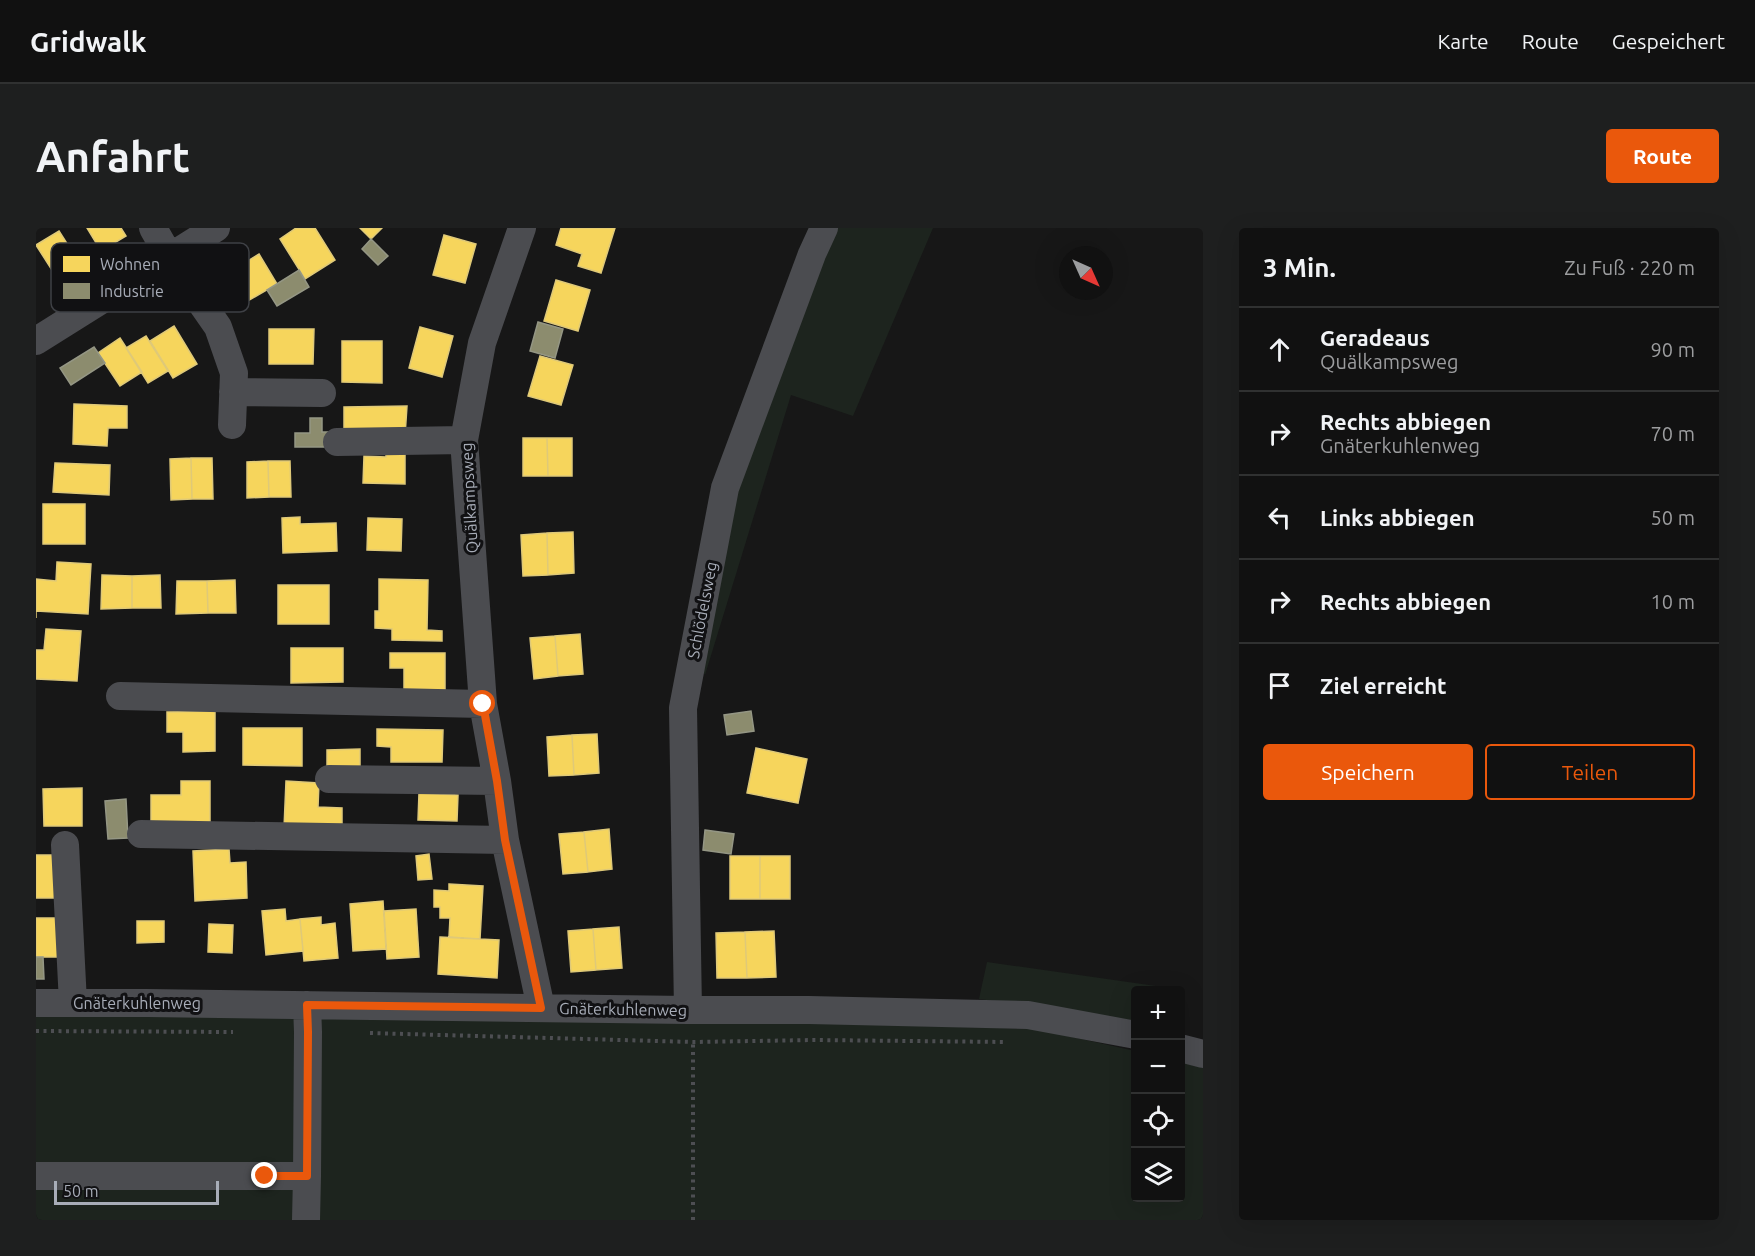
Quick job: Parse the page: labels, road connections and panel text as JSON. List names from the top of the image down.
{
  "streets": {
    "street": ["Quälkampsweg", "Schlödelsweg", "Gnäterkuhlenweg"]
  },
  "crossings": [
    ["Quälkampsweg", "Gnäterkuhlenweg"],
    ["Schlödelsweg", "Gnäterkuhlenweg"]
  ],
  "legend": ["Wohnen", "Industrie"],
  "scale_bar": "50 m",
  "north": "bottom right",
  "page": {
    "header": "Gridwalk",
    "nav": ["Karte", "Route", "Gespeichert"],
    "buttons": [
      "Route",
      ["Speichern", "Teilen"]
    ],
    "title": "Anfahrt",
    "heading": ["3 Min.", "Zu Fuß · 220 m"],
    "list": [
      ["Geradeaus", "Quälkampsweg", "90 m"],
      ["Rechts abbiegen", "Gnäterkuhlenweg", "70 m"],
      ["Links abbiegen", "50 m"],
      ["Rechts abbiegen", "10 m"],
      "Ziel erreicht"
    ],
    "map_buttons": ["+", "−"],
    "scale": "50 m"
  }
}
